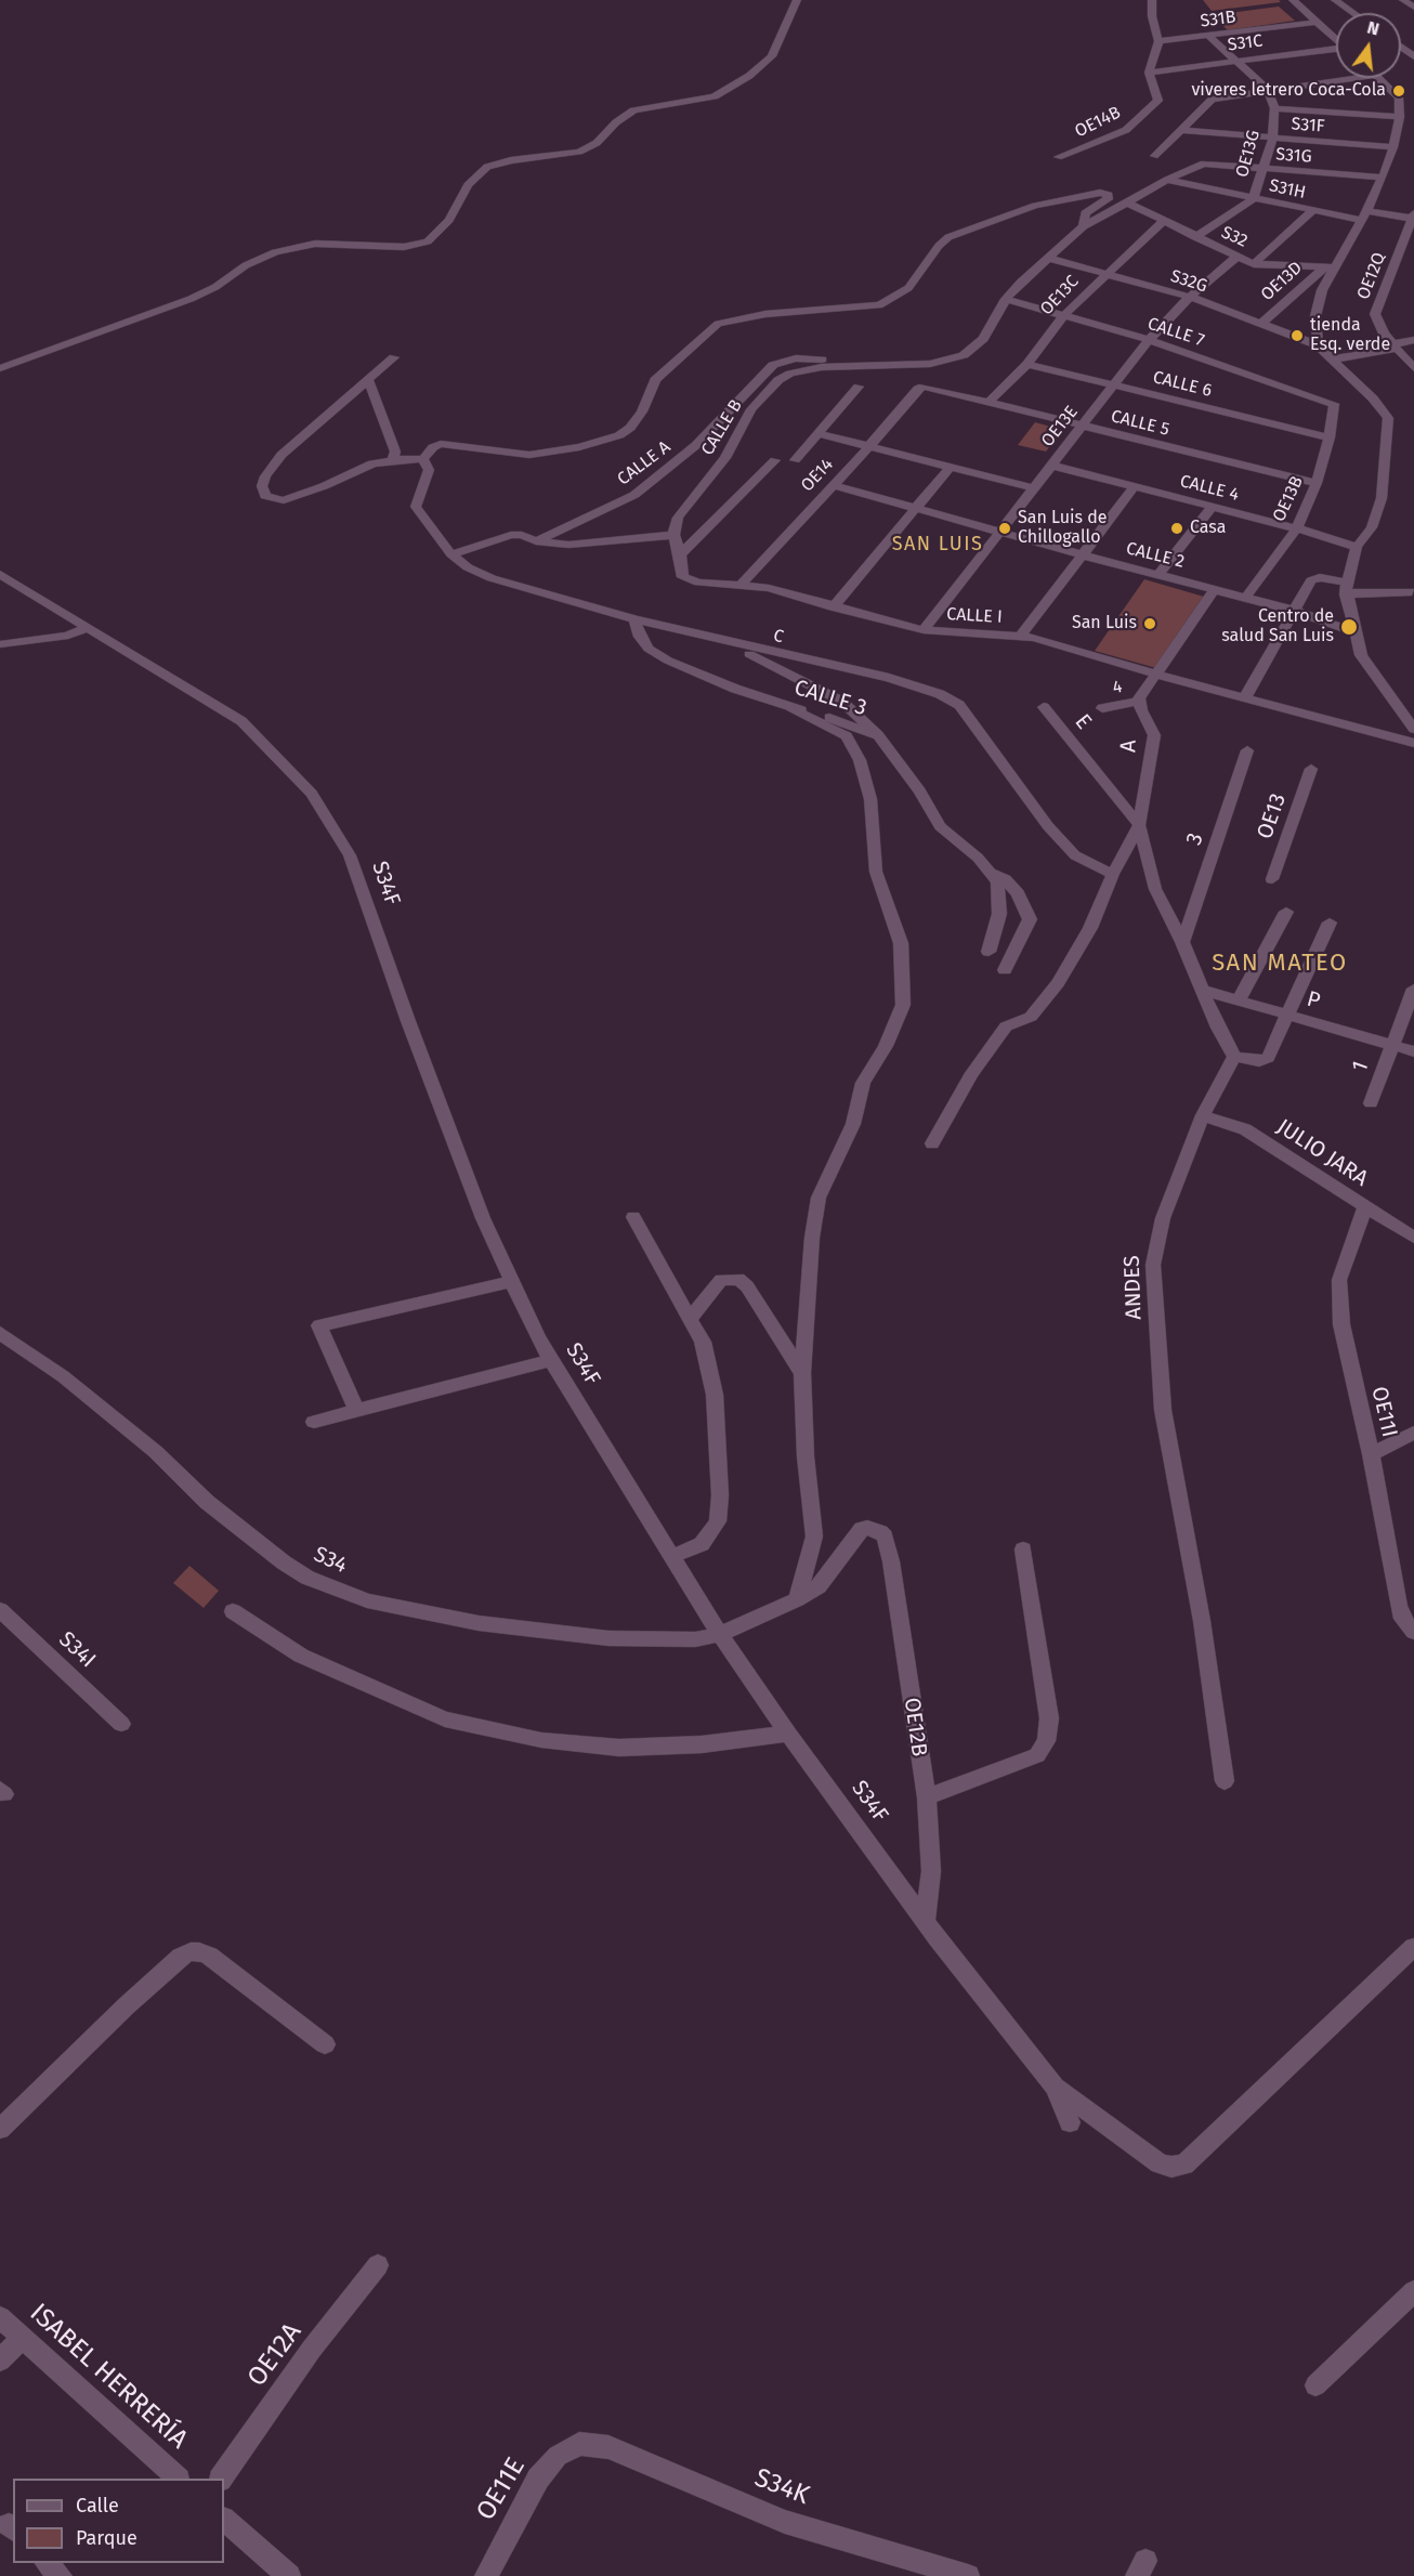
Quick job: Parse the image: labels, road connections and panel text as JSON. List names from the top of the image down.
{
  "streets": {
    "street": [
      "S31B",
      "S31C",
      "OE14B",
      "S31F",
      "OE13G",
      "S31G",
      "S31H",
      "S32",
      "OE12Q",
      "S32G",
      "OE13D",
      "OE13C",
      "CALLE 7",
      "CALLE 6",
      "CALLE 5",
      "OE13E",
      "CALLE B",
      "CALLE A",
      "OE14",
      "CALLE 4",
      "OE13B",
      "CALLE 2",
      "CALLE I",
      "C",
      "4",
      "CALLE 3",
      "E",
      "A",
      "OE13",
      "3",
      "S34F",
      "P",
      "1",
      "JULIO JARA",
      "ANDES",
      "OE11I",
      "S34",
      "S34I",
      "OE12B",
      "OE12A",
      "ISABEL HERRERÍA",
      "S34K",
      "OE11E"
    ]
  },
  "crossings": [
    ["S31B", "OE13G"],
    ["S31C", "OE14B"],
    ["S31C", "OE13G"],
    ["S31F", "OE13G"],
    ["OE13G", "S31G"],
    ["OE13G", "S31H"],
    ["OE13G", "S32"],
    ["S31G", "S31H"],
    ["S31H", "OE12Q"],
    ["S32", "OE13D"],
    ["S32", "OE13C"],
    ["S32", "OE13E"],
    ["S32G", "OE13D"],
    ["S32G", "OE13C"],
    ["S32G", "OE13E"],
    ["OE13C", "CALLE 7"],
    ["OE13C", "CALLE 6"],
    ["OE13C", "CALLE 5"],
    ["CALLE 7", "OE13E"],
    ["CALLE 7", "OE13B"],
    ["CALLE 6", "OE13E"],
    ["CALLE 6", "OE13B"],
    ["CALLE 5", "OE13E"],
    ["CALLE 5", "OE14"],
    ["CALLE 5", "OE13B"],
    ["OE13E", "CALLE 4"],
    ["OE13E", "CALLE 2"],
    ["OE13E", "CALLE I"],
    ["CALLE B", "CALLE A"],
    ["OE14", "CALLE 2"],
    ["OE14", "CALLE I"],
    ["CALLE 4", "OE13B"],
    ["OE13B", "CALLE 2"],
    ["C", "CALLE 3"],
    ["4", "A"],
    ["E", "A"],
    ["S34F", "S34"],
    ["S34F", "OE12B"],
    ["P", "1"],
    ["JULIO JARA", "ANDES"],
    ["JULIO JARA", "OE11I"],
    ["S34", "OE12B"],
    ["S34K", "OE11E"]
  ],
  "districts": ["SAN LUIS", "SAN MATEO"],
  "places": [
    "viveres letrero Coca-Cola",
    "tienda Esq. verde",
    "San Luis de Chillogallo",
    "Casa",
    "San Luis",
    "Centro de salud San Luis"
  ],
  "legend": ["Calle", "Parque"],
  "north": "top"
}
